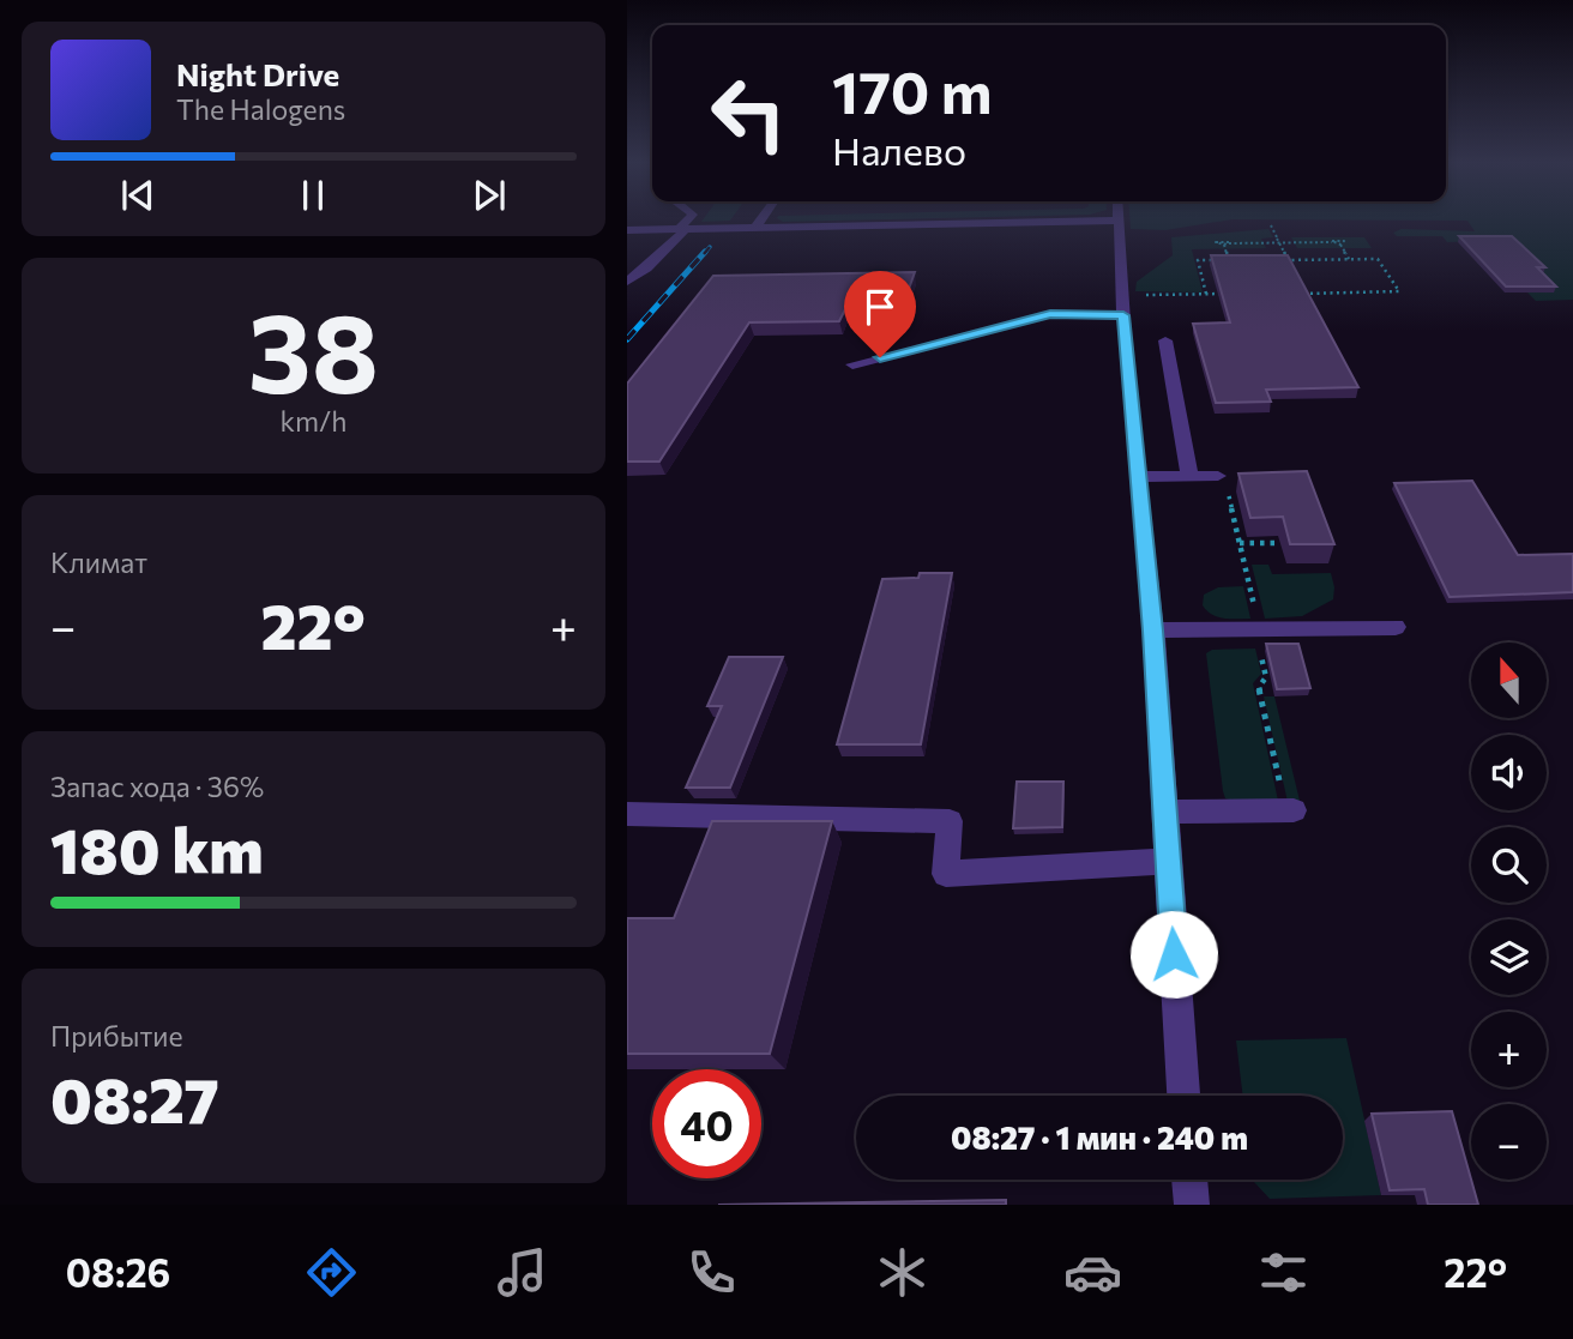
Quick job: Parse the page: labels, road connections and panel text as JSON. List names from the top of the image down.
{
  "north": "top",
  "page": {
    "turn": ["170 m", "Налево"],
    "song": ["Night Drive", "The Halogens"],
    "tile": [
      ["38", "km/h"],
      "Климат",
      ["Запас хода · 36%", "180 km"],
      ["Прибытие", "08:27"]
    ],
    "heat": ["−", "22°", "+"],
    "map_buttons": ["+", "−"],
    "limit": "40",
    "trip": "08:27 · 1 мин · 240 m",
    "tabs": ["08:26", "22°"]
  }
}
